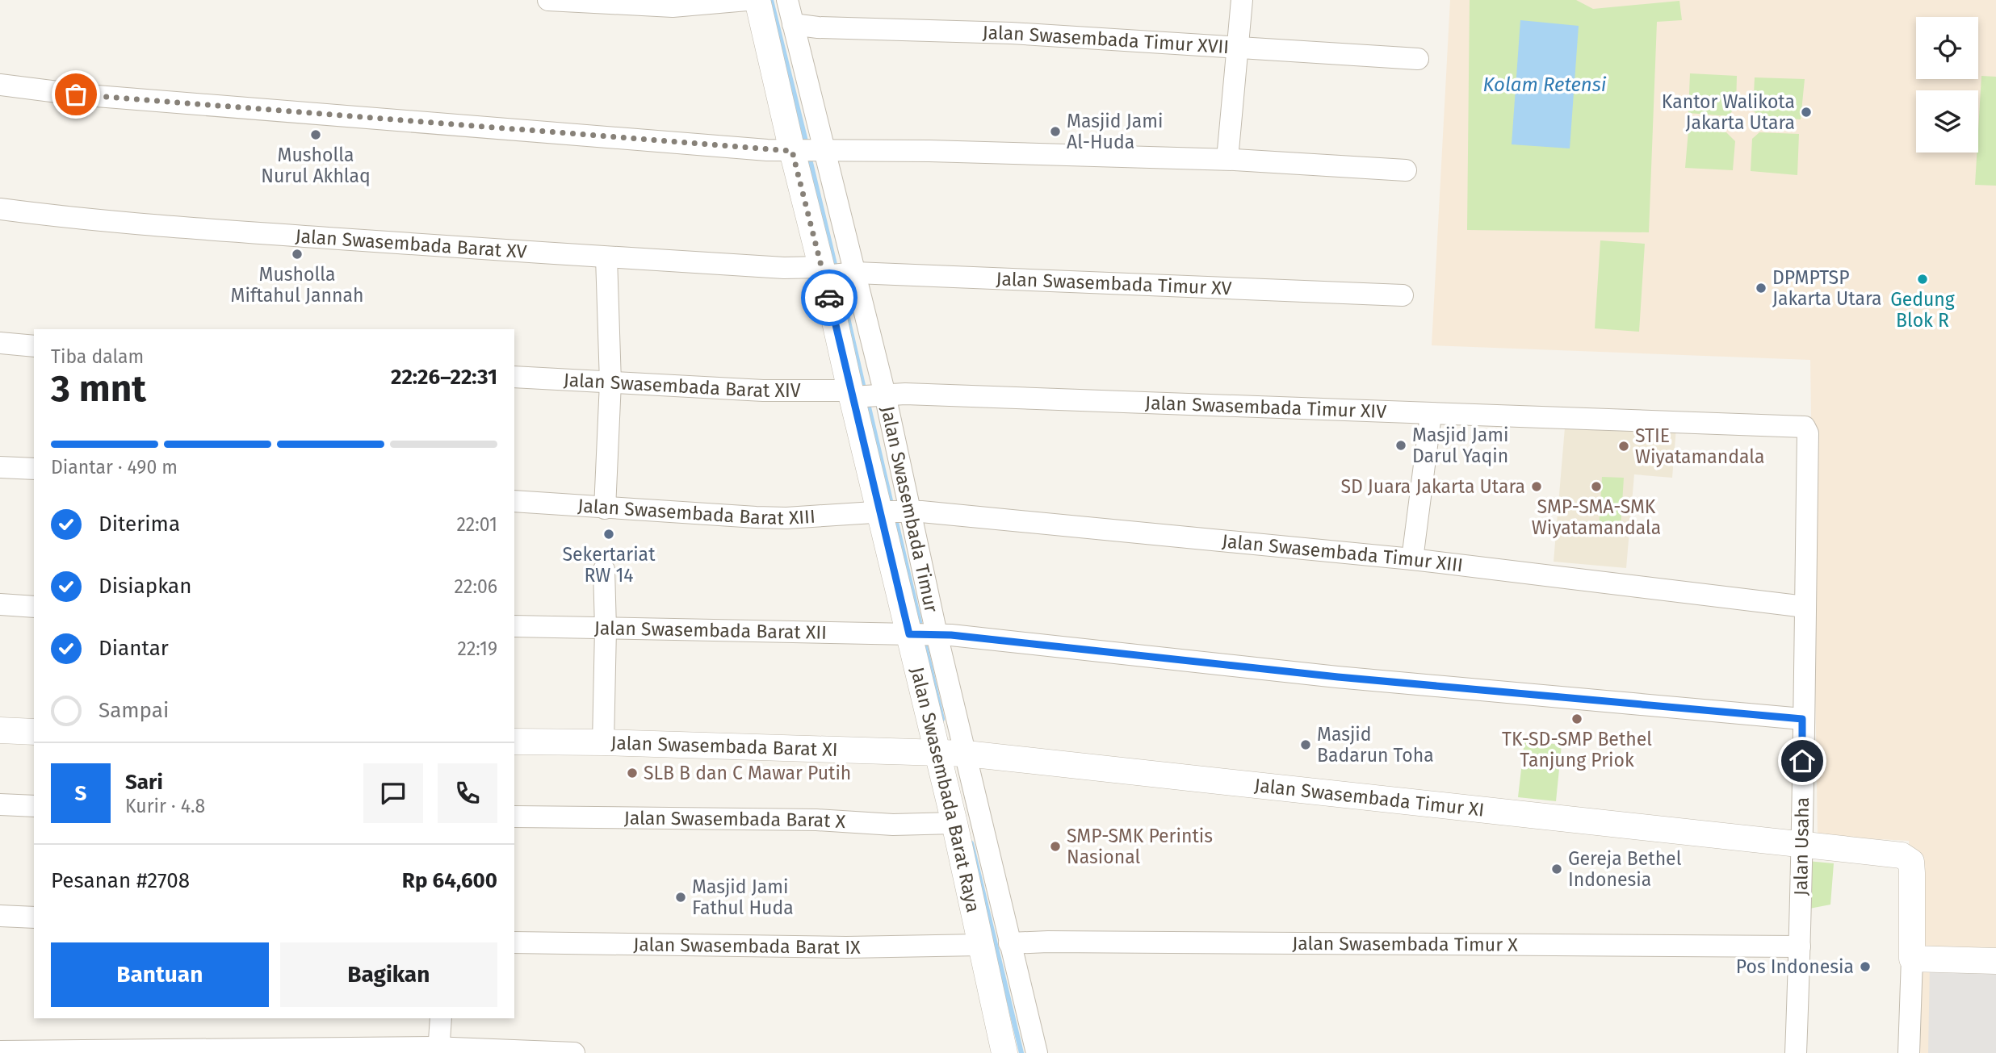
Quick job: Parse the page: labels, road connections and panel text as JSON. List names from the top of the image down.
{
  "streets": {
    "street": [
      "Jalan Swasembada Timur XVII",
      "Jalan Swasembada Barat XV",
      "Jalan Swasembada Timur XV",
      "Jalan Swasembada Barat XIV",
      "Jalan Swasembada Timur XIV",
      "Jalan Swasembada Timur",
      "Jalan Swasembada Barat XIII",
      "Jalan Swasembada Timur XIII",
      "Jalan Swasembada Barat XII",
      "Jalan Swasembada Barat XI",
      "Jalan Swasembada Barat Raya",
      "Jalan Swasembada Timur XI",
      "Jalan Swasembada Barat X",
      "Jalan Usaha",
      "Jalan Swasembada Timur X",
      "Jalan Swasembada Barat IX"
    ]
  },
  "crossings": [
    ["Jalan Swasembada Timur XVII", "Jalan Swasembada Timur"],
    ["Jalan Swasembada Barat XV", "Jalan Swasembada Timur XV"],
    ["Jalan Swasembada Barat XV", "Jalan Swasembada Barat Raya"],
    ["Jalan Swasembada Timur XV", "Jalan Swasembada Timur"],
    ["Jalan Swasembada Timur XV", "Jalan Swasembada Barat Raya"],
    ["Jalan Swasembada Barat XIV", "Jalan Swasembada Timur XIV"],
    ["Jalan Swasembada Barat XIV", "Jalan Swasembada Barat Raya"],
    ["Jalan Swasembada Timur XIV", "Jalan Swasembada Timur"],
    ["Jalan Swasembada Timur XIV", "Jalan Swasembada Timur XIII"],
    ["Jalan Swasembada Timur XIV", "Jalan Swasembada Barat Raya"],
    ["Jalan Swasembada Timur XIV", "Jalan Usaha"],
    ["Jalan Swasembada Timur", "Jalan Swasembada Barat XIII"],
    ["Jalan Swasembada Timur", "Jalan Swasembada Timur XIII"],
    ["Jalan Swasembada Timur", "Jalan Swasembada Barat Raya"],
    ["Jalan Swasembada Barat XIII", "Jalan Swasembada Timur XIII"],
    ["Jalan Swasembada Barat XIII", "Jalan Swasembada Barat Raya"],
    ["Jalan Swasembada Timur XIII", "Jalan Swasembada Barat Raya"],
    ["Jalan Swasembada Timur XIII", "Jalan Usaha"],
    ["Jalan Swasembada Barat XII", "Jalan Swasembada Barat Raya"],
    ["Jalan Swasembada Barat XII", "Jalan Usaha"],
    ["Jalan Swasembada Barat XI", "Jalan Swasembada Barat Raya"],
    ["Jalan Swasembada Barat XI", "Jalan Swasembada Timur XI"],
    ["Jalan Swasembada Barat Raya", "Jalan Swasembada Timur XI"],
    ["Jalan Swasembada Barat Raya", "Jalan Swasembada Barat X"],
    ["Jalan Swasembada Barat Raya", "Jalan Swasembada Barat IX"],
    ["Jalan Swasembada Timur XI", "Jalan Usaha"],
    ["Jalan Usaha", "Jalan Swasembada Timur X"]
  ],
  "water": ["Kolam Retensi"],
  "places": [
    "Kantor Walikota Jakarta Utara",
    "Masjid Jami Al-Huda",
    "Musholla Nurul Akhlaq",
    "Musholla Miftahul Jannah",
    "Gedung Blok R",
    "DPMPTSP Jakarta Utara",
    "Masjid Jami Darul Yaqin",
    "STIE Wiyatamandala",
    "SD Juara Jakarta Utara",
    "SMP-SMA-SMK Wiyatamandala",
    "Sekertariat RW 14",
    "TK-SD-SMP Bethel Tanjung Priok",
    "Masjid Badarun Toha",
    "SLB B dan C Mawar Putih",
    "SMP-SMK Perintis Nasional",
    "Gereja Bethel Indonesia",
    "Masjid Jami Fathul Huda",
    "Pos Indonesia"
  ],
  "page": {
    "heading": ["3 mnt", "Tiba dalam", "22:26–22:31"],
    "panel": [
      "Sari",
      "Kurir · 4.8",
      "Pesanan #2708",
      "Rp 64,600"
    ],
    "bar": "Diantar · 490 m",
    "list": [
      ["Diterima", "22:01"],
      ["Disiapkan", "22:06"],
      ["Diantar", "22:19"],
      "Sampai"
    ],
    "round": "S",
    "buttons": ["Bantuan", "Bagikan"]
  }
}
